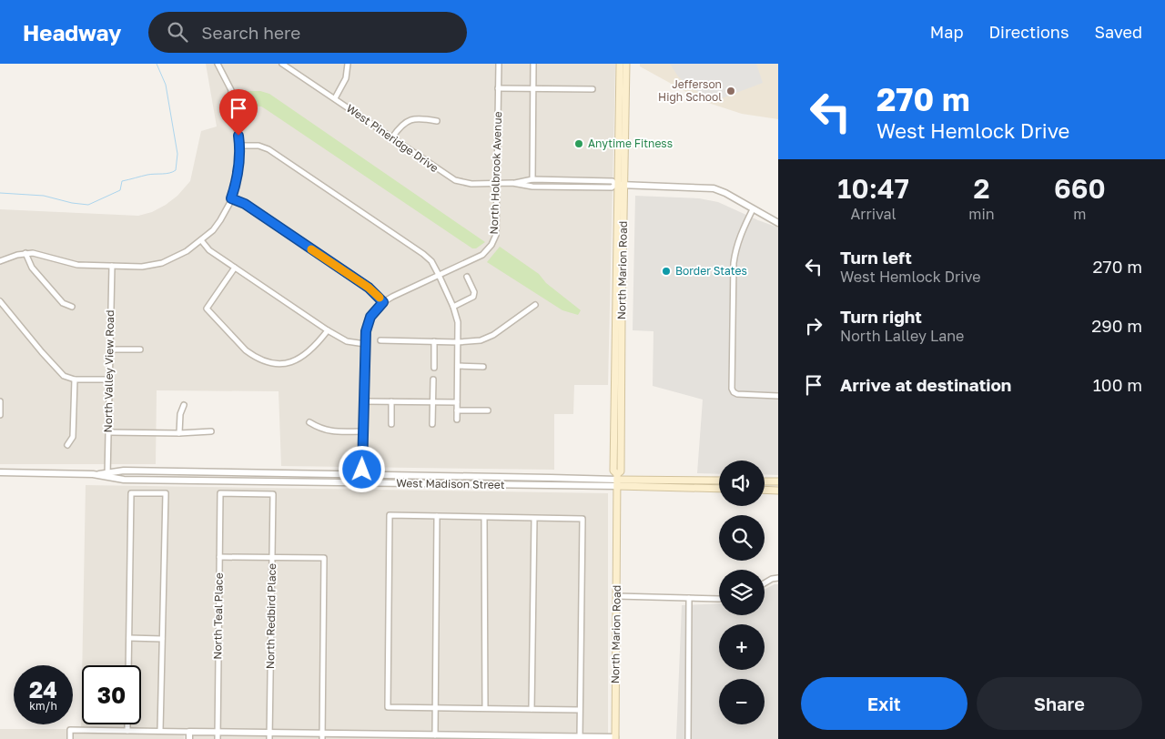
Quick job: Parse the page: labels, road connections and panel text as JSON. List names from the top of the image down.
{
  "streets": {
    "main road": ["North Marion Road", "West Madison Street"],
    "street": [
      "West Pineridge Drive",
      "North Holbrook Avenue",
      "North Valley View Road",
      "North Teal Place",
      "North Redbird Place"
    ]
  },
  "crossings": [
    ["West Pineridge Drive", "North Holbrook Avenue"],
    ["West Pineridge Drive", "North Marion Road"],
    ["North Holbrook Avenue", "West Madison Street"],
    ["North Marion Road", "West Madison Street"],
    ["North Valley View Road", "West Madison Street"],
    ["North Teal Place", "North Redbird Place"]
  ],
  "places": ["Jefferson High School", "Anytime Fitness", "Border States"],
  "page": {
    "header": "Headway",
    "search": "Search here",
    "nav": ["Map", "Directions", "Saved"],
    "turn": ["270 m", "West Hemlock Drive"],
    "eta": [
      "10:47",
      "Arrival",
      "2",
      "min",
      "660",
      "m"
    ],
    "list": [
      {
        "name": "Turn left",
        "note": "West Hemlock Drive",
        "value": "270 m"
      },
      {
        "name": "Turn right",
        "note": "North Lalley Lane",
        "value": "290 m"
      },
      {
        "name": "Arrive at destination",
        "value": "100 m"
      }
    ],
    "map_buttons": ["+", "−"],
    "speed": "24 km/h",
    "limit": "30",
    "buttons": ["Exit", "Share"]
  }
}
